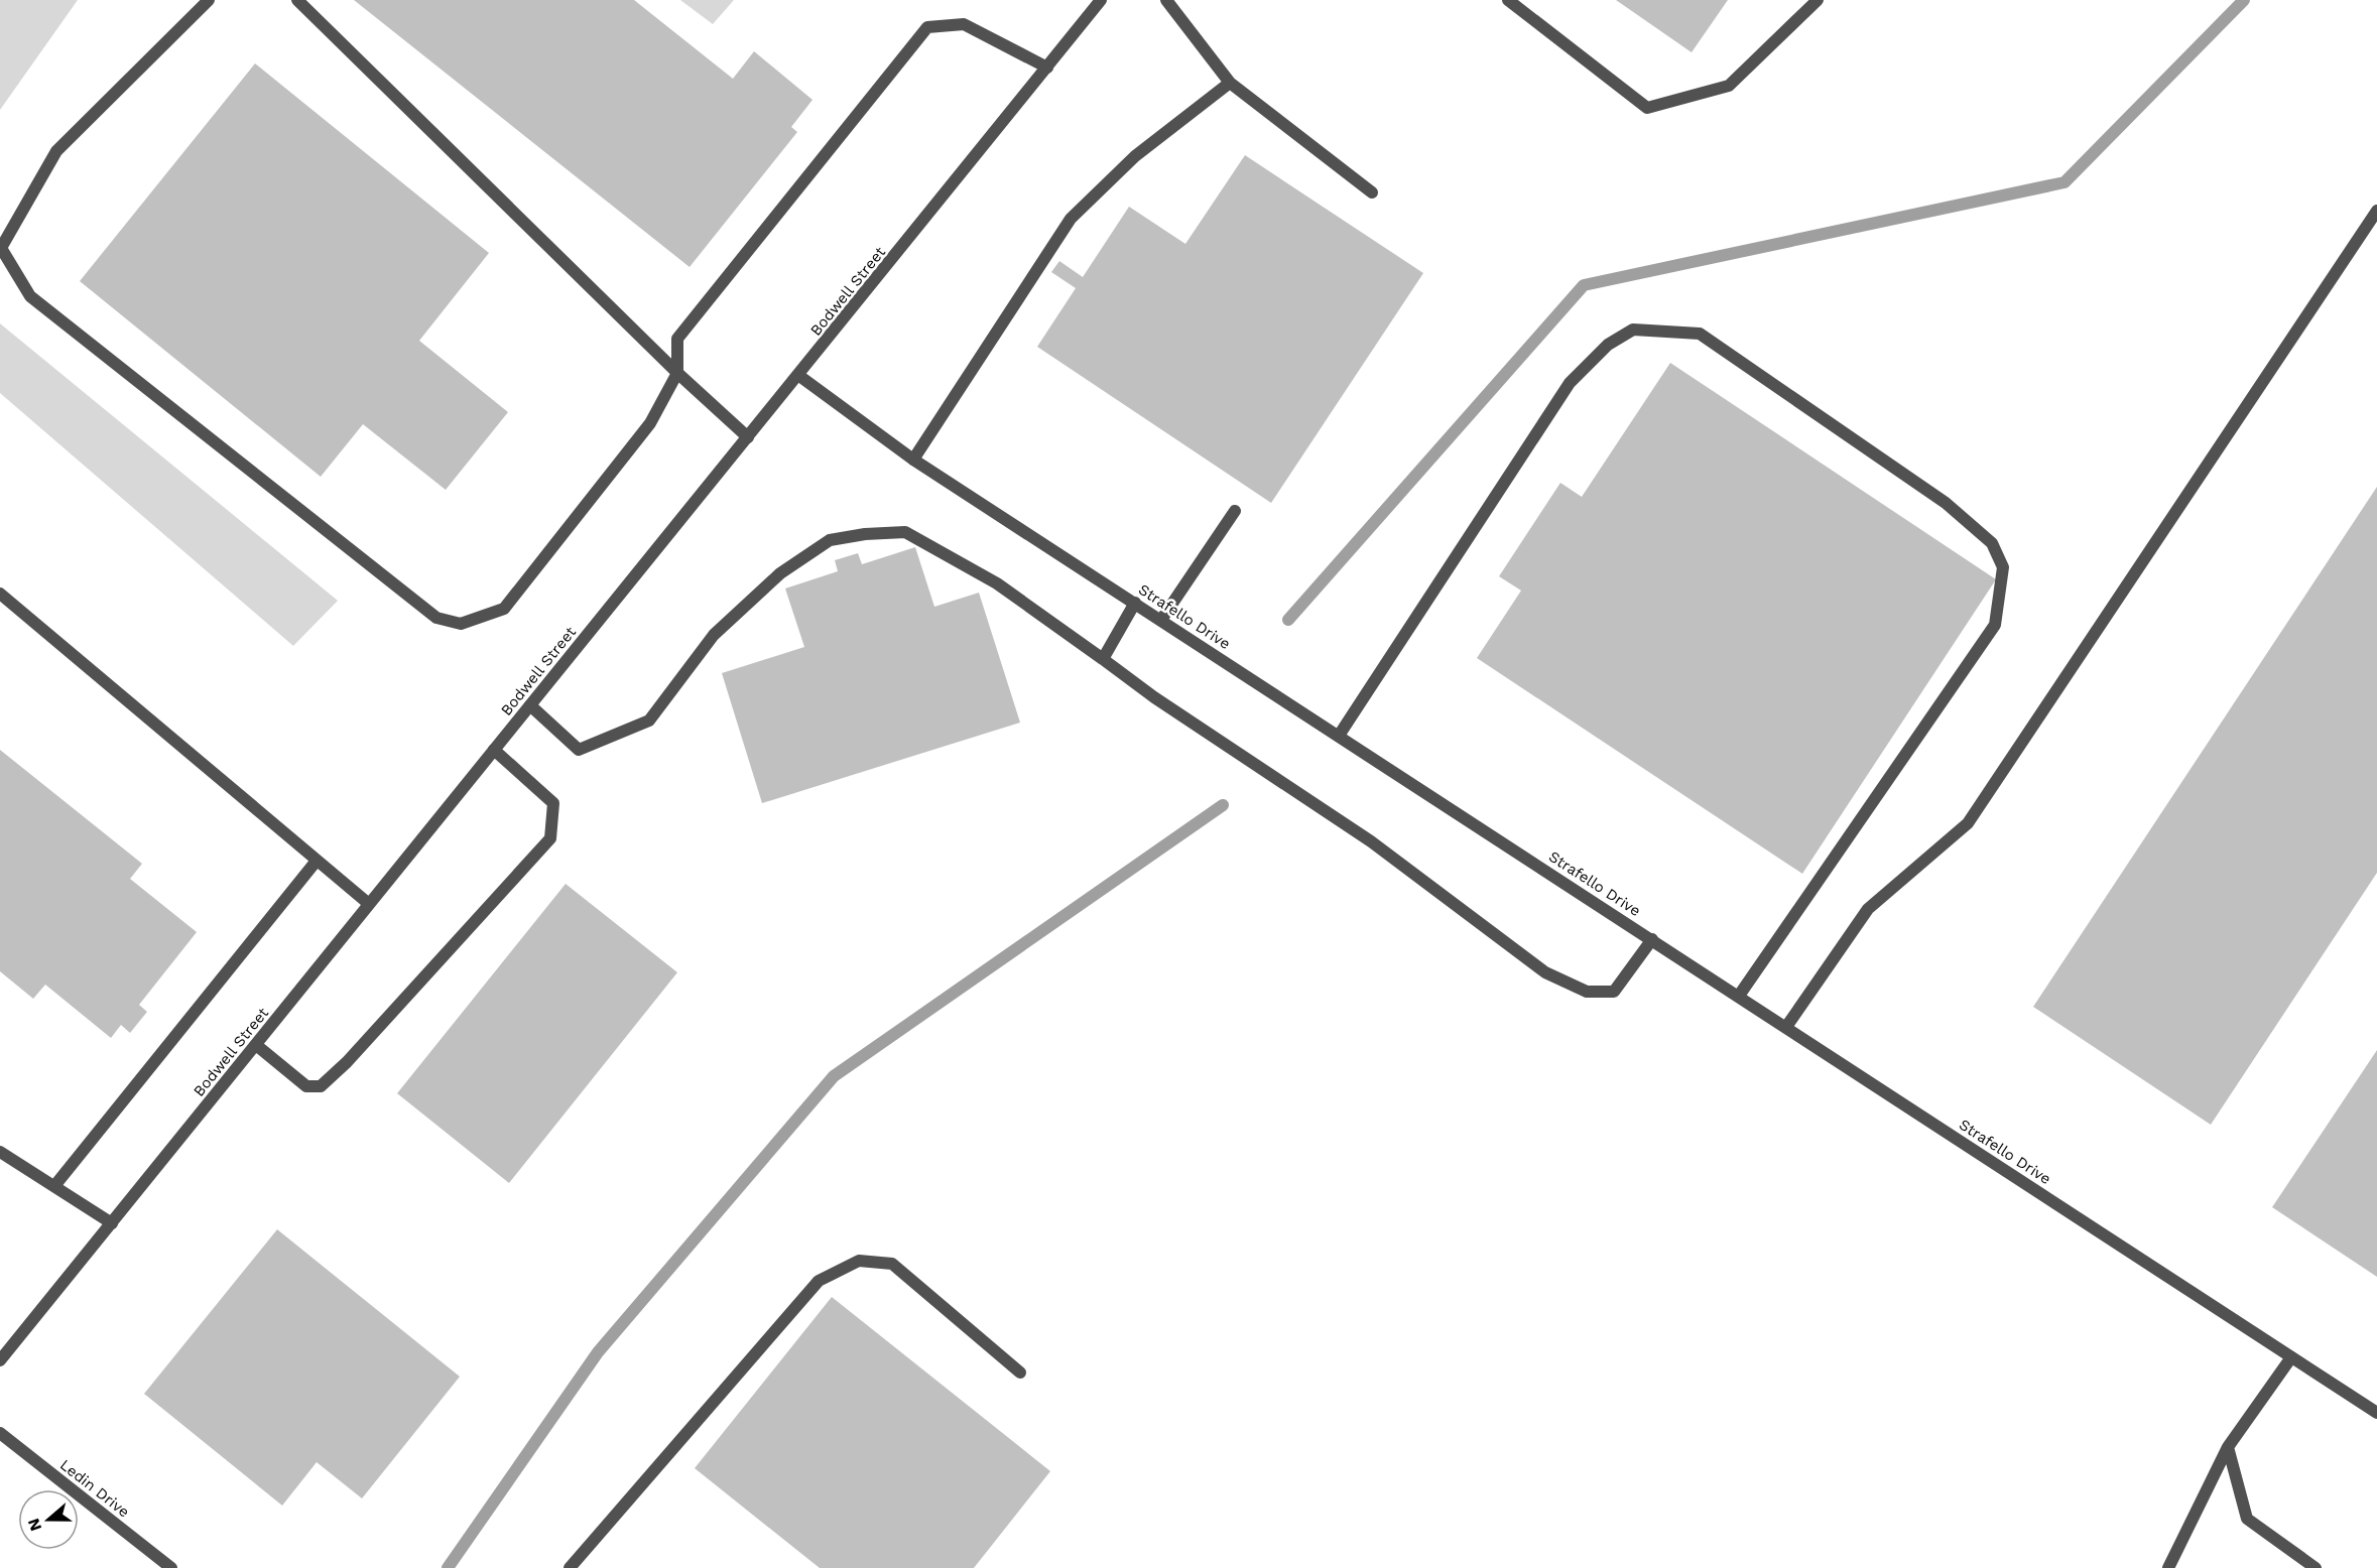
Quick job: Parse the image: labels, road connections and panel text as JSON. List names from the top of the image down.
{
  "streets": {
    "street": ["Bodwell Street", "Strafello Drive", "Ledin Drive"]
  },
  "crossings": [
    ["Bodwell Street", "Strafello Drive"]
  ],
  "north": "left"
}
